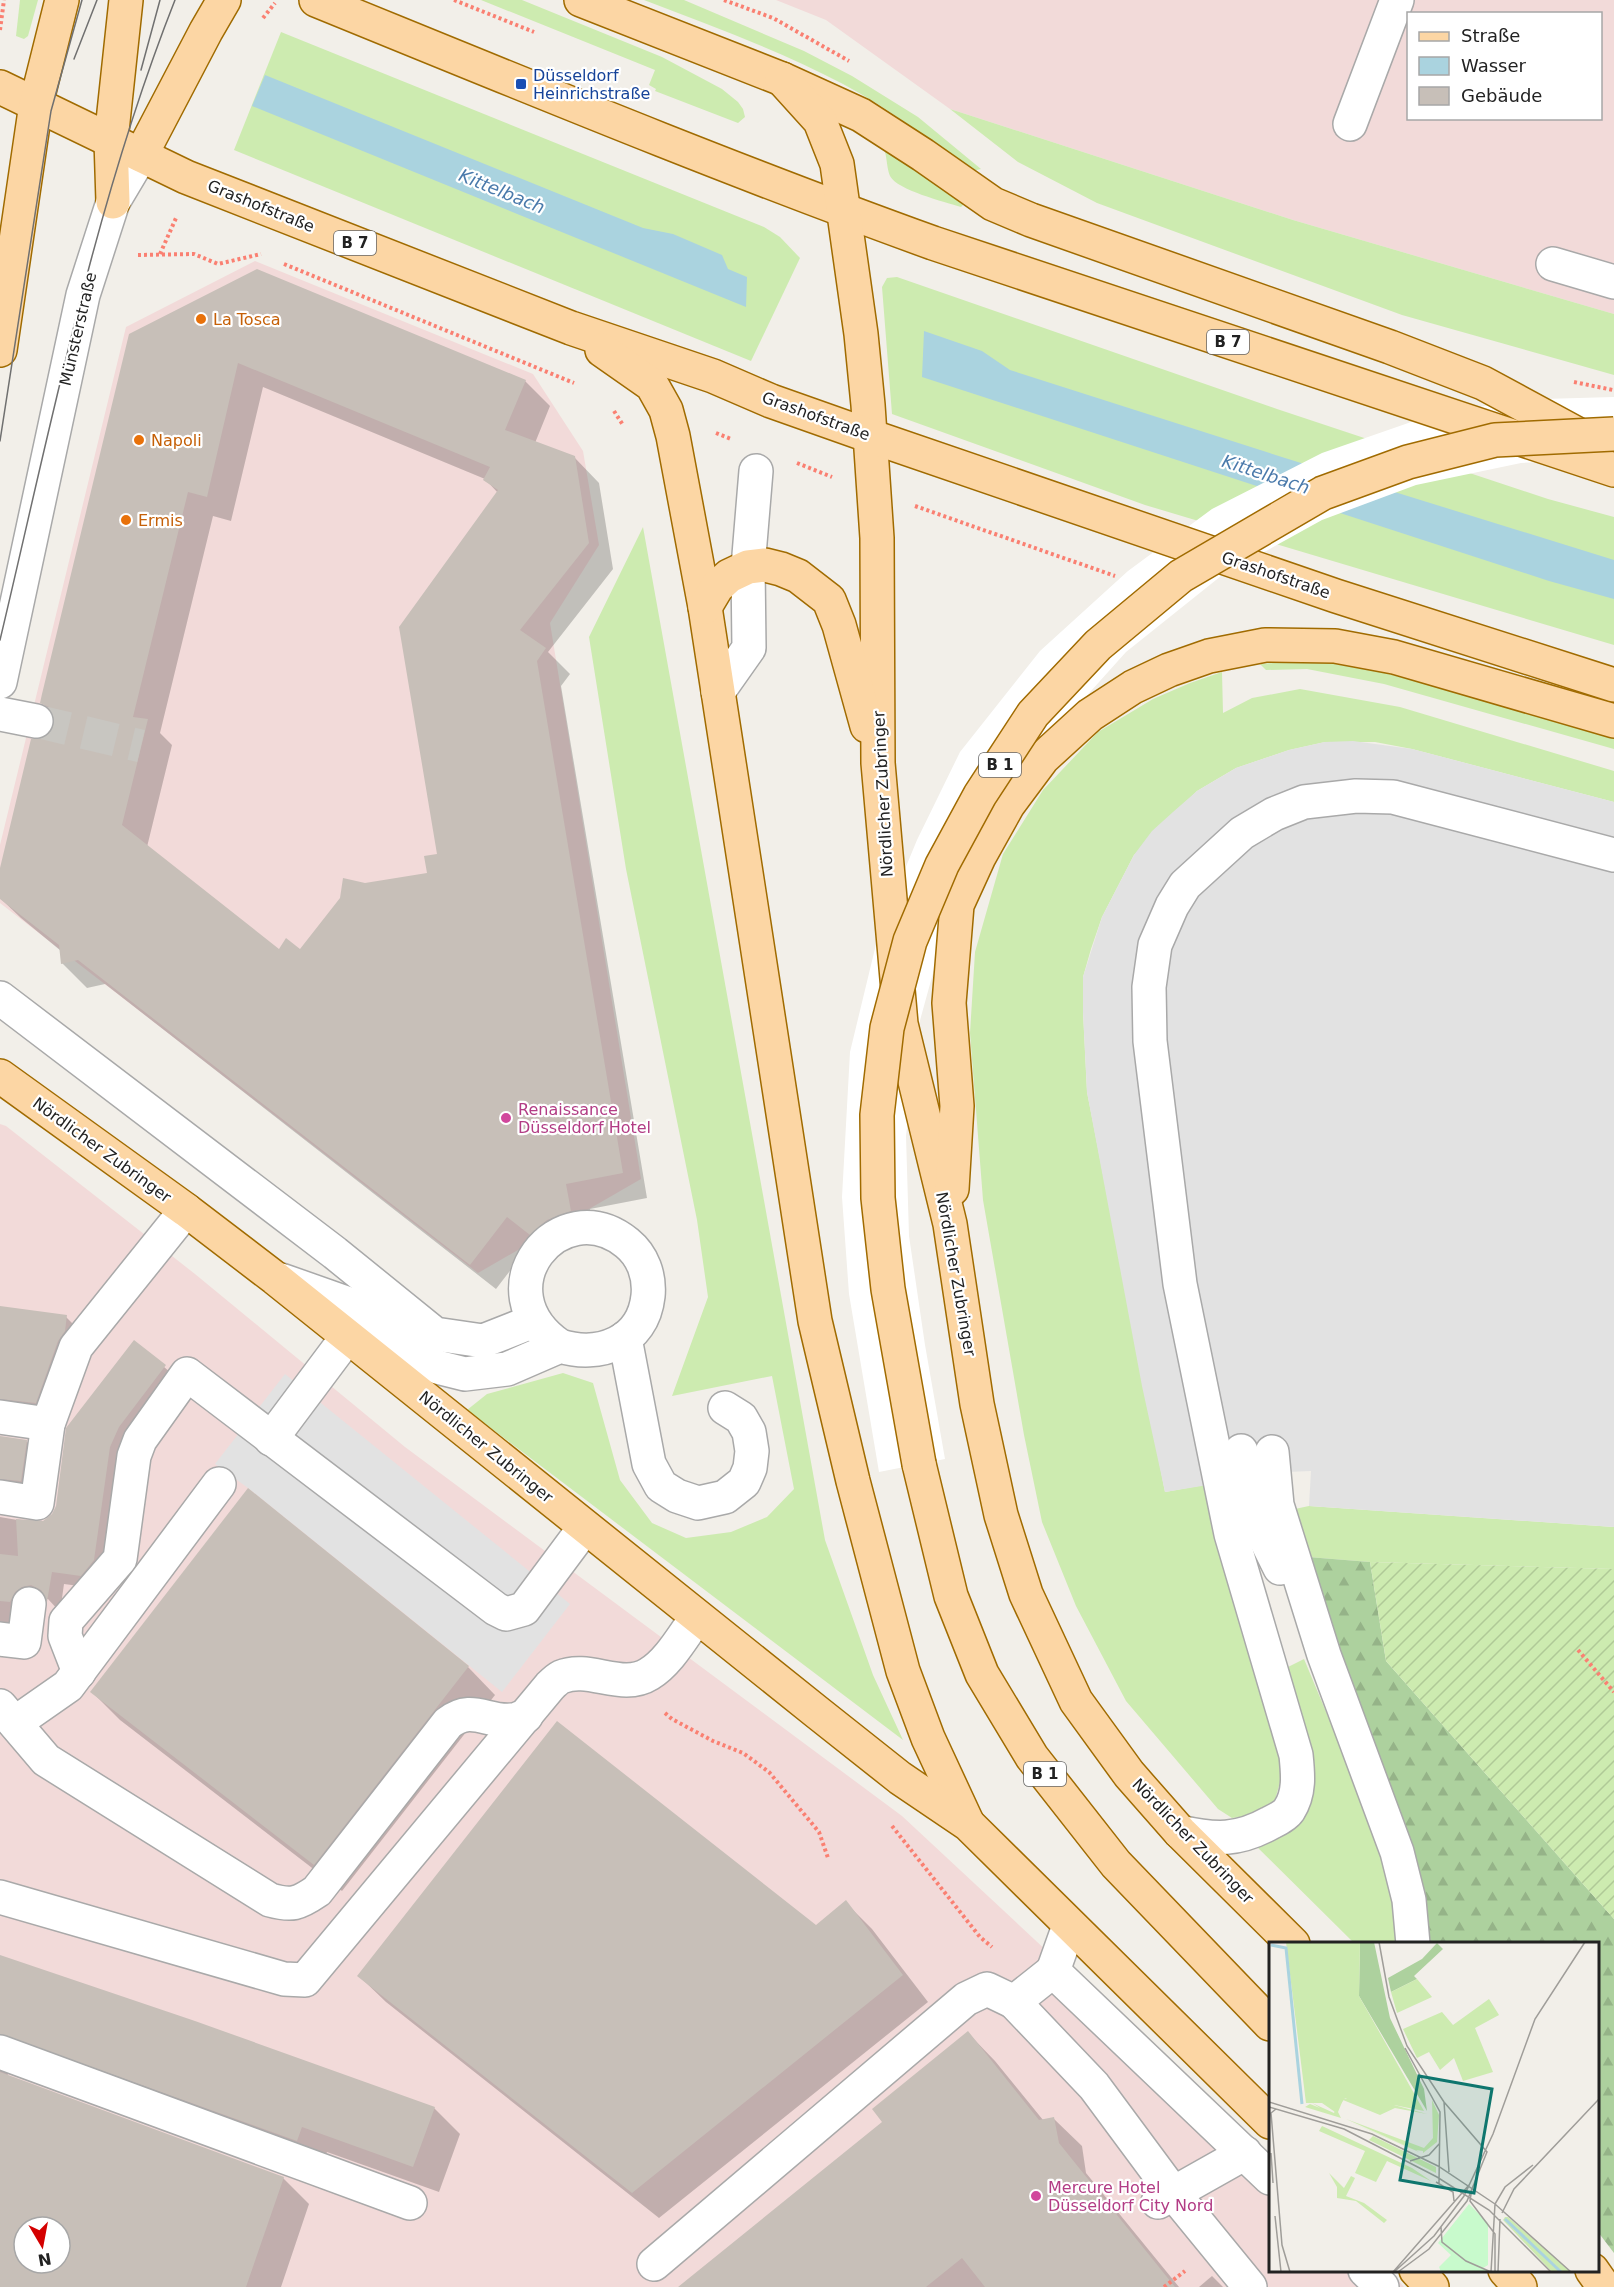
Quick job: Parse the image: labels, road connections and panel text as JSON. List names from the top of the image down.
{
  "streets": {
    "main road": [
      "Grashofstraße",
      "B 7",
      "Münsterstraße",
      "B 1",
      "Nördlicher Zubringer"
    ]
  },
  "crossings": [
    ["Grashofstraße", "B 7"],
    ["Grashofstraße", "Münsterstraße"],
    ["Grashofstraße", "Nördlicher Zubringer"],
    ["B 7", "Nördlicher Zubringer"],
    ["B 1", "Nördlicher Zubringer"]
  ],
  "water": ["Kittelbach"],
  "places": {
    "transit": ["Düsseldorf Heinrichstraße"],
    "other": [
      "La Tosca",
      "Napoli",
      "Ermis",
      "Renaissance Düsseldorf Hotel",
      "Mercure Hotel Düsseldorf City Nord"
    ]
  },
  "legend": ["Straße", "Wasser", "Gebäude"],
  "north": "bottom"
}
